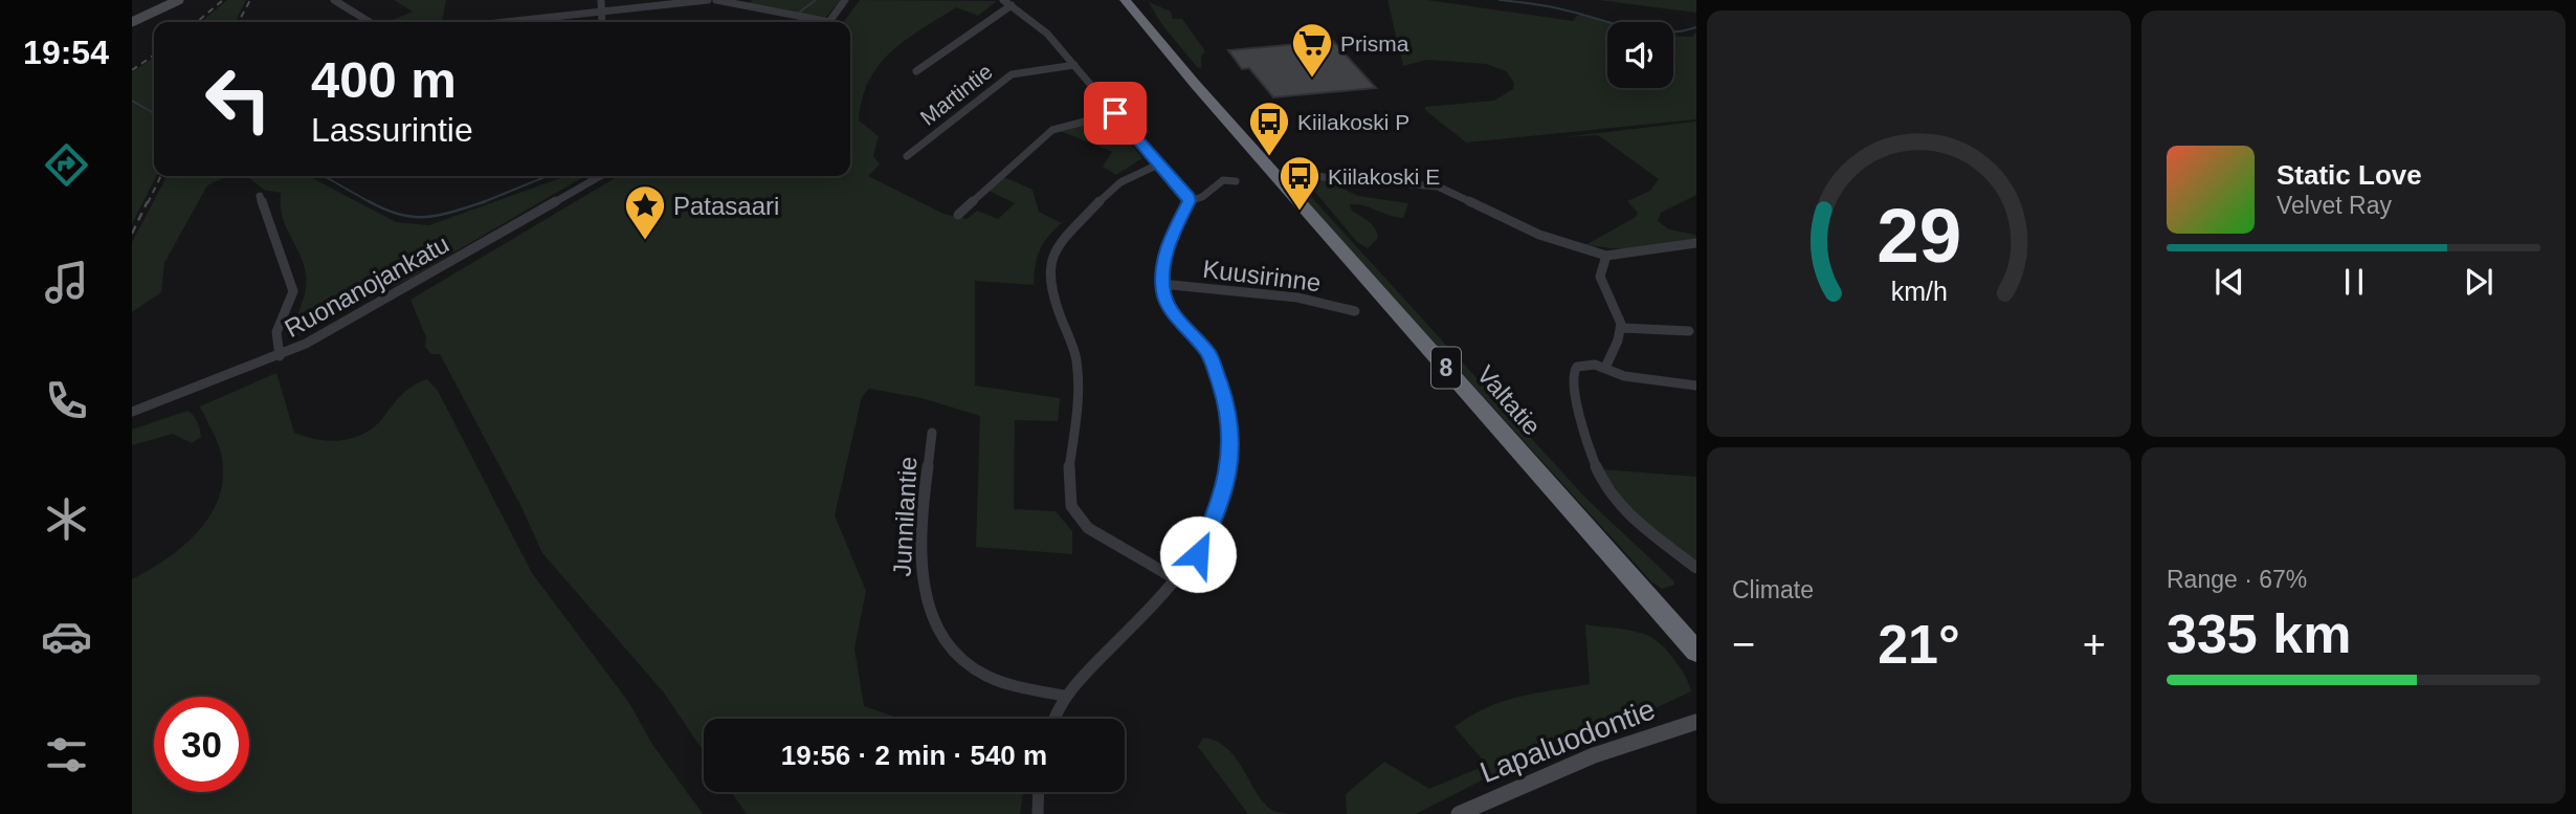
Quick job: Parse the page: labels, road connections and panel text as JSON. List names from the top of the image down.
{
  "streets": {
    "highway": ["8", "Valtatie"],
    "main road": ["Lapaluodontie"],
    "street": [
      "Martintie",
      "Kuusirinne",
      "Ruonanojankatu",
      "Junnilantie"
    ]
  },
  "places": {
    "supermarket": ["Prisma"],
    "bus stop": ["Kiilakoski P", "Kiilakoski E"],
    "place": ["Patasaari"]
  },
  "page": {
    "tabs": "19:54",
    "turn": ["400 m", "Lassurintie"],
    "song": ["Static Love", "Velvet Ray"],
    "tile": [
      "Climate",
      ["Range · 67%", "335 km"]
    ],
    "heat": ["−", "21°", "+"],
    "limit": "30",
    "trip": "19:56 · 2 min · 540 m",
    "gauge": ["29", "km/h"]
  }
}
